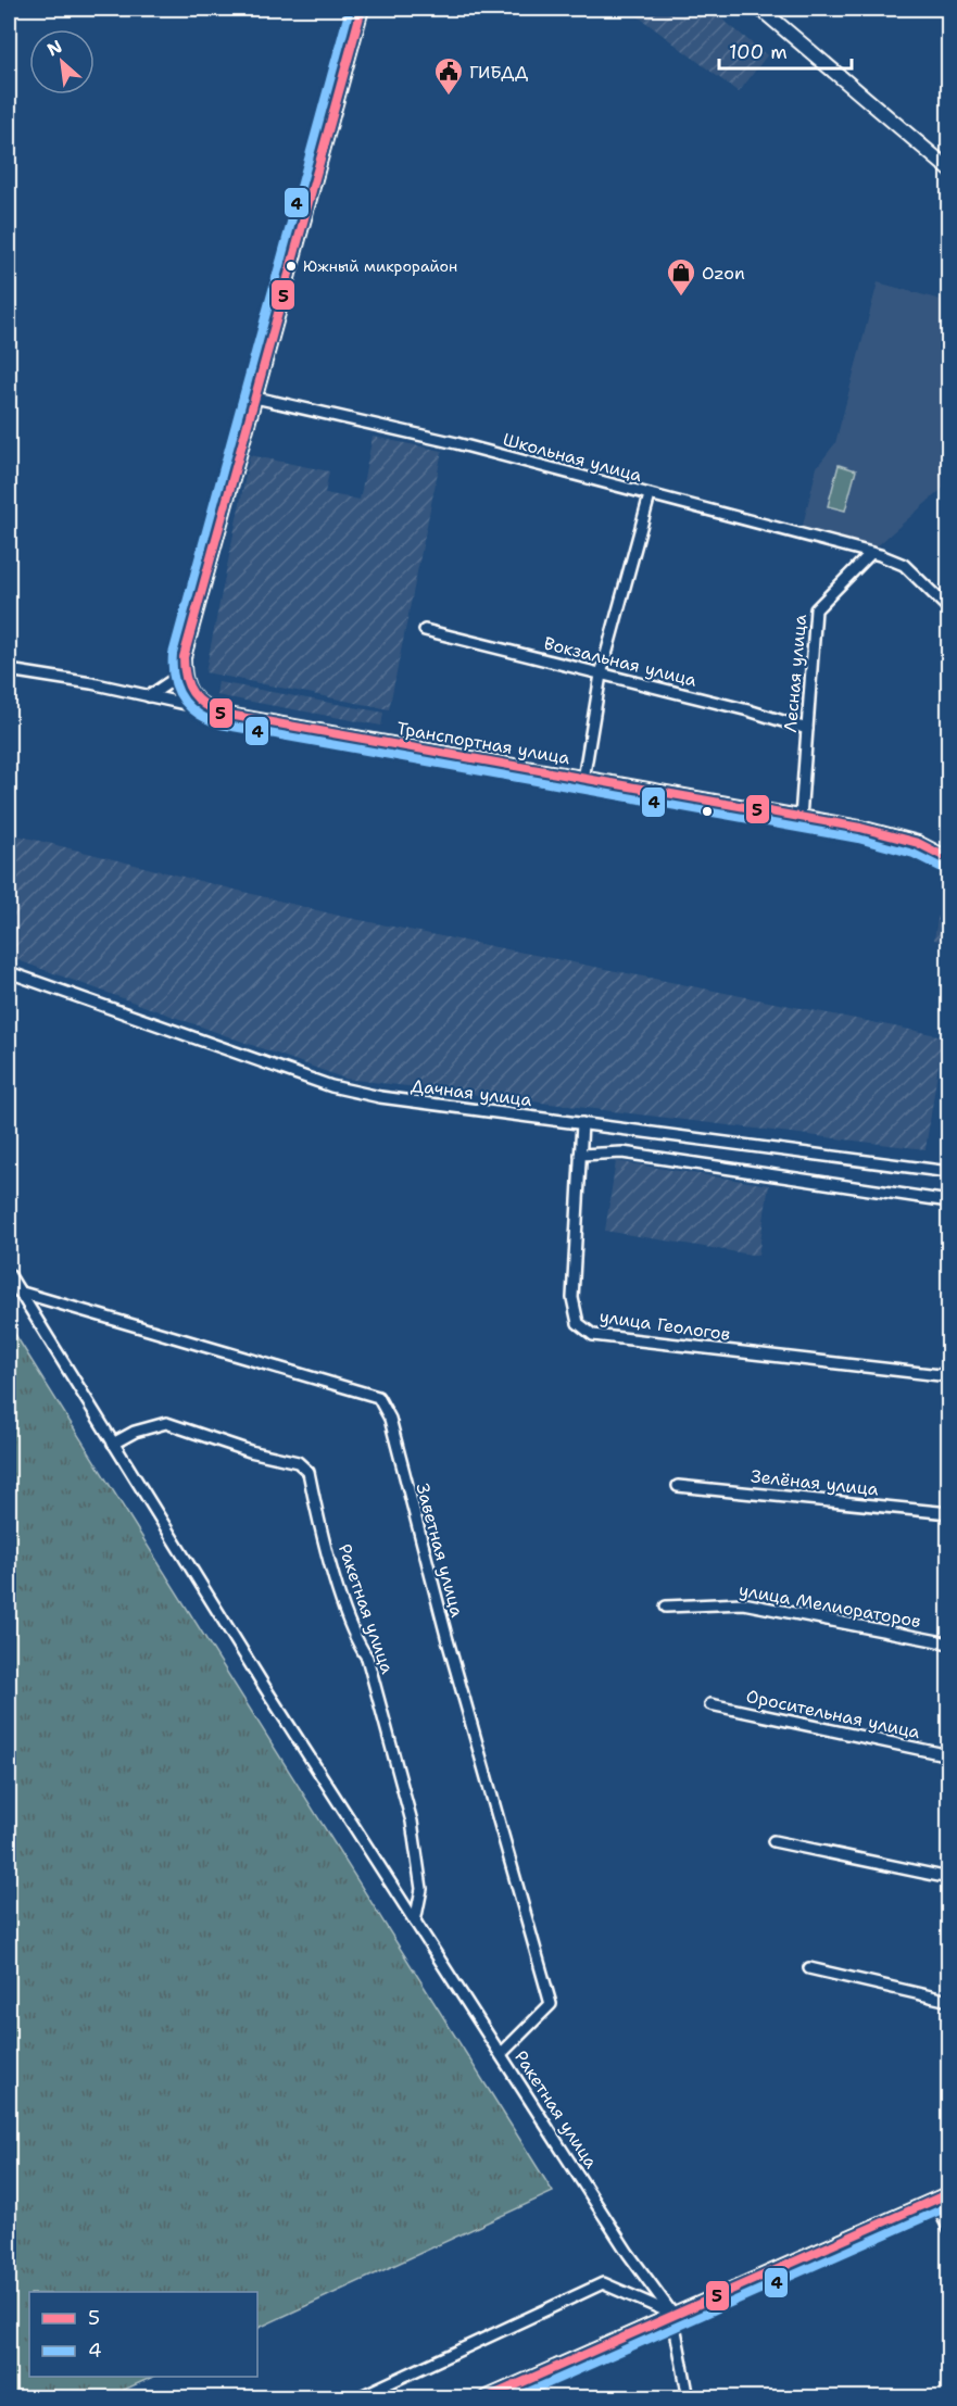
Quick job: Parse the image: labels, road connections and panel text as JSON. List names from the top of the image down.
{
  "streets": {
    "street": [
      "Школьная улица",
      "Вокзальная улица",
      "Лесная улица",
      "Транспортная улица",
      "Дачная улица",
      "улица Геологов",
      "Зелёная улица",
      "Заветная улица",
      "улица Мелиораторов",
      "Ракетная улица",
      "Оросительная улица"
    ]
  },
  "crossings": [
    ["Школьная улица", "Лесная улица"],
    ["Вокзальная улица", "Лесная улица"],
    ["Лесная улица", "Транспортная улица"],
    ["Дачная улица", "улица Геологов"],
    ["Заветная улица", "Ракетная улица"]
  ],
  "places": {
    "public building": ["ГИБДД"],
    "other": ["Южный микрорайон"],
    "shop": ["Ozon"]
  },
  "lines": ["transit line 5", "transit line 4"],
  "legend": ["5", "4"],
  "scale_bar": "100 m",
  "north": "top left"
}
